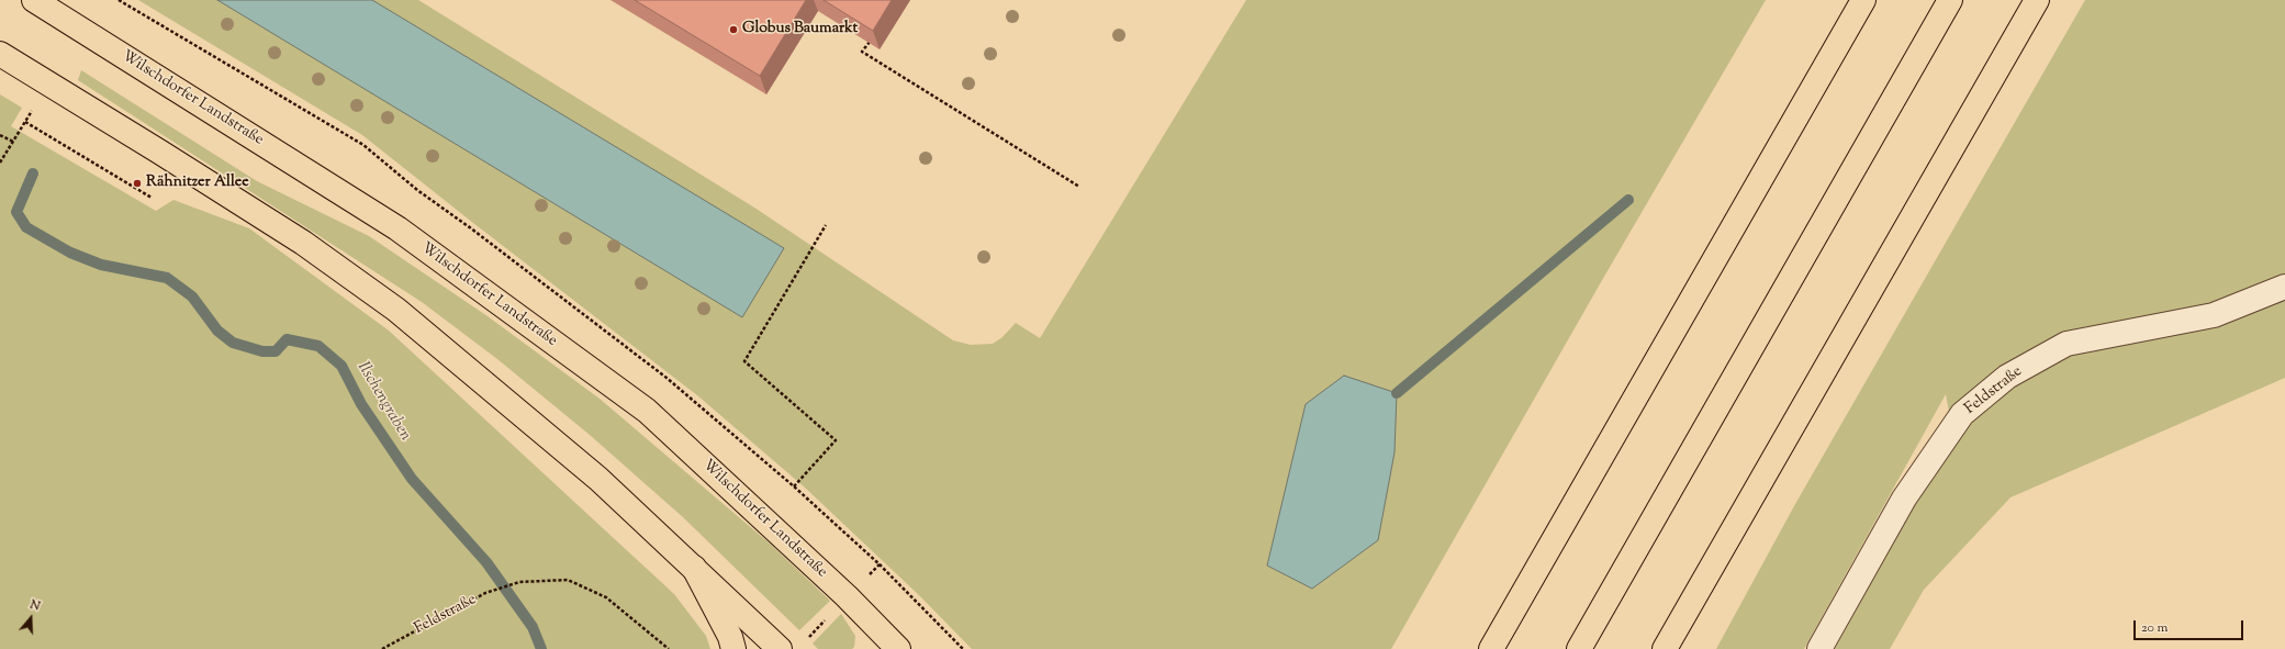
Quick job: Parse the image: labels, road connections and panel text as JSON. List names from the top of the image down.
{
  "streets": {
    "main road": ["Wilschdorfer Landstraße"],
    "street": ["Feldstraße"]
  },
  "water": ["Ilschengraben"],
  "places": ["Globus Baumarkt", "Rähnitzer Allee"],
  "scale_bar": "20 m",
  "north": "top"
}
